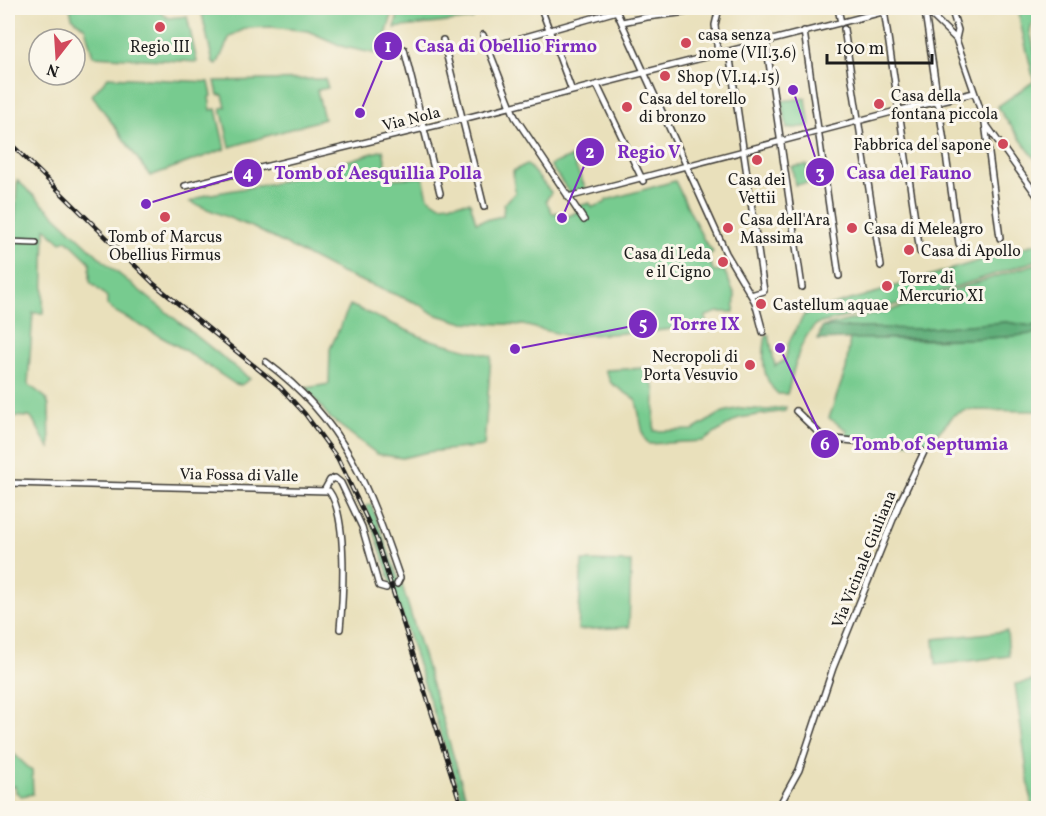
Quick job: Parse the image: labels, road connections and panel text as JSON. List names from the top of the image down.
{
  "streets": {
    "street": ["Via Nola", "Via Fossa di Valle", "Via Vicinale Giuliana"]
  },
  "places": [
    "Regio III",
    "casa senza nome (VII.3.6)",
    "Shop (VI.14.15)",
    "Casa del Fauno",
    "Casa della fontana piccola",
    "Casa del torello di bronzo",
    "Casa di Obellio Firmo",
    "Fabbrica del sapone",
    "Casa dei Vettii",
    "Tomb of Aesquillia Polla",
    "Tomb of Marcus Obellius Firmus",
    "Regio V",
    "Casa dell'Ara Massima",
    "Casa di Meleagro",
    "Casa di Apollo",
    "Casa di Leda e il Cigno",
    "Torre di Mercurio XI",
    "Castellum aquae",
    "Tomb of Septumia",
    "Torre IX",
    "Necropoli di Porta Vesuvio"
  ],
  "scale_bar": "100 m",
  "north": "bottom"
}
